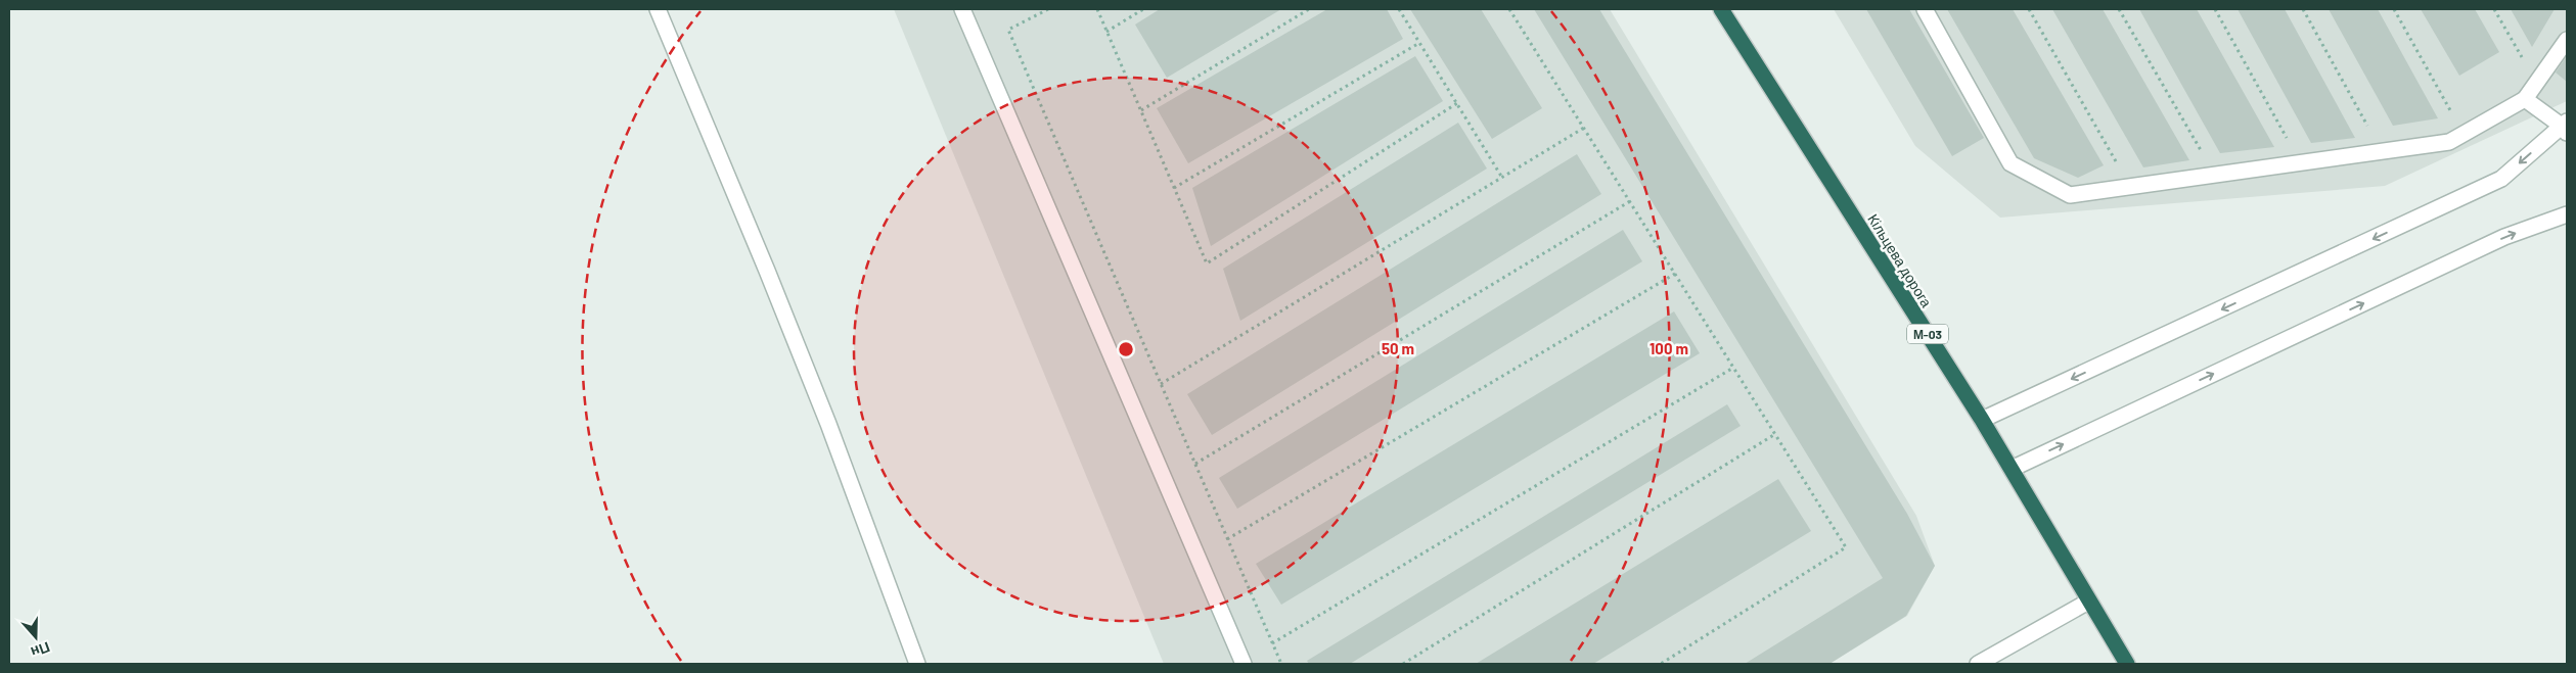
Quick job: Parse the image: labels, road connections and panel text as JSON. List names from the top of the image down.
{
  "streets": {
    "highway": ["Кільцева дорога", "М-03"]
  },
  "north": "bottom",
  "rings": ["50 m", "100 m"]
}
